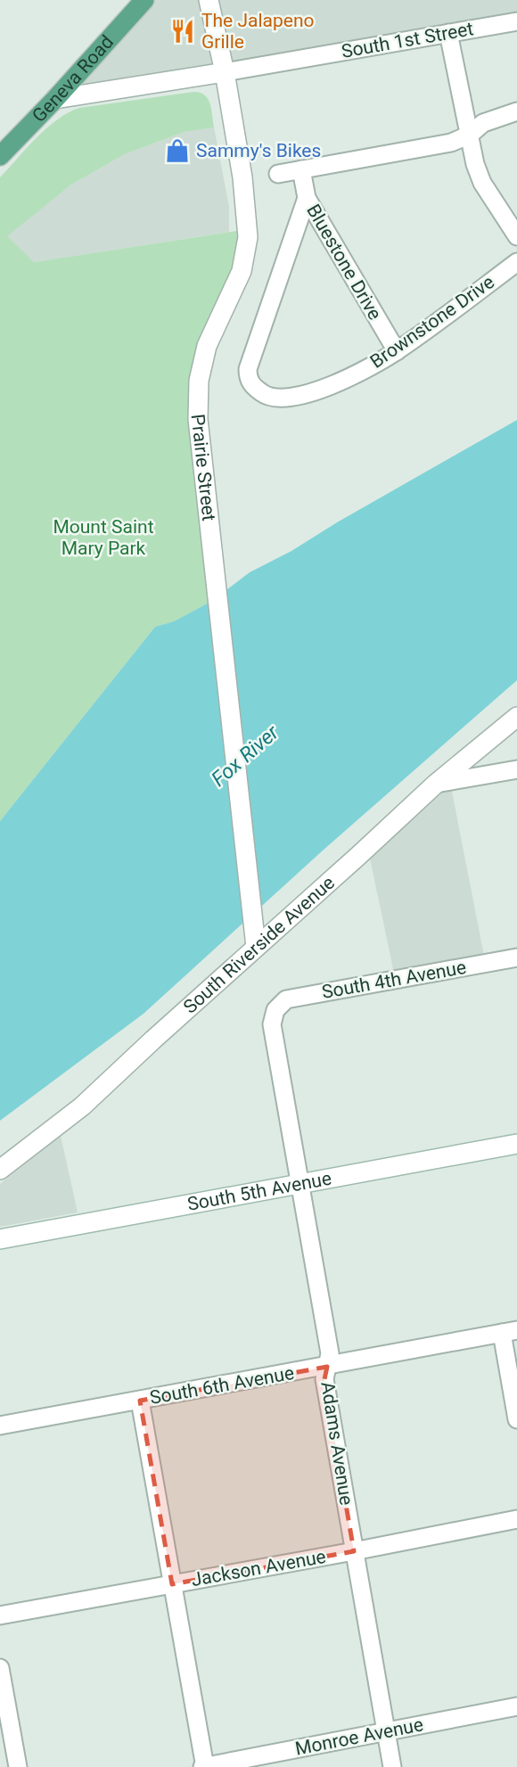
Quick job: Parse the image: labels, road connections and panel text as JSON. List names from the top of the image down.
{
  "streets": {
    "main road": ["Geneva Road"],
    "street": [
      "South 1st Street",
      "Bluestone Drive",
      "Brownstone Drive",
      "Prairie Street",
      "South Riverside Avenue",
      "South 4th Avenue",
      "South 5th Avenue",
      "South 6th Avenue",
      "Adams Avenue",
      "Jackson Avenue",
      "Monroe Avenue"
    ]
  },
  "crossings": [
    ["South 1st Street", "Prairie Street"],
    ["Bluestone Drive", "Brownstone Drive"],
    ["Prairie Street", "South Riverside Avenue"],
    ["South 4th Avenue", "Adams Avenue"],
    ["South 5th Avenue", "Adams Avenue"],
    ["South 6th Avenue", "Adams Avenue"],
    ["Adams Avenue", "Jackson Avenue"],
    ["Adams Avenue", "Monroe Avenue"]
  ],
  "water": ["Fox River"],
  "parks": ["Mount Saint Mary Park"],
  "places": {
    "restaurant": ["The Jalapeno Grille"],
    "shop": ["Sammy's Bikes"]
  }
}
